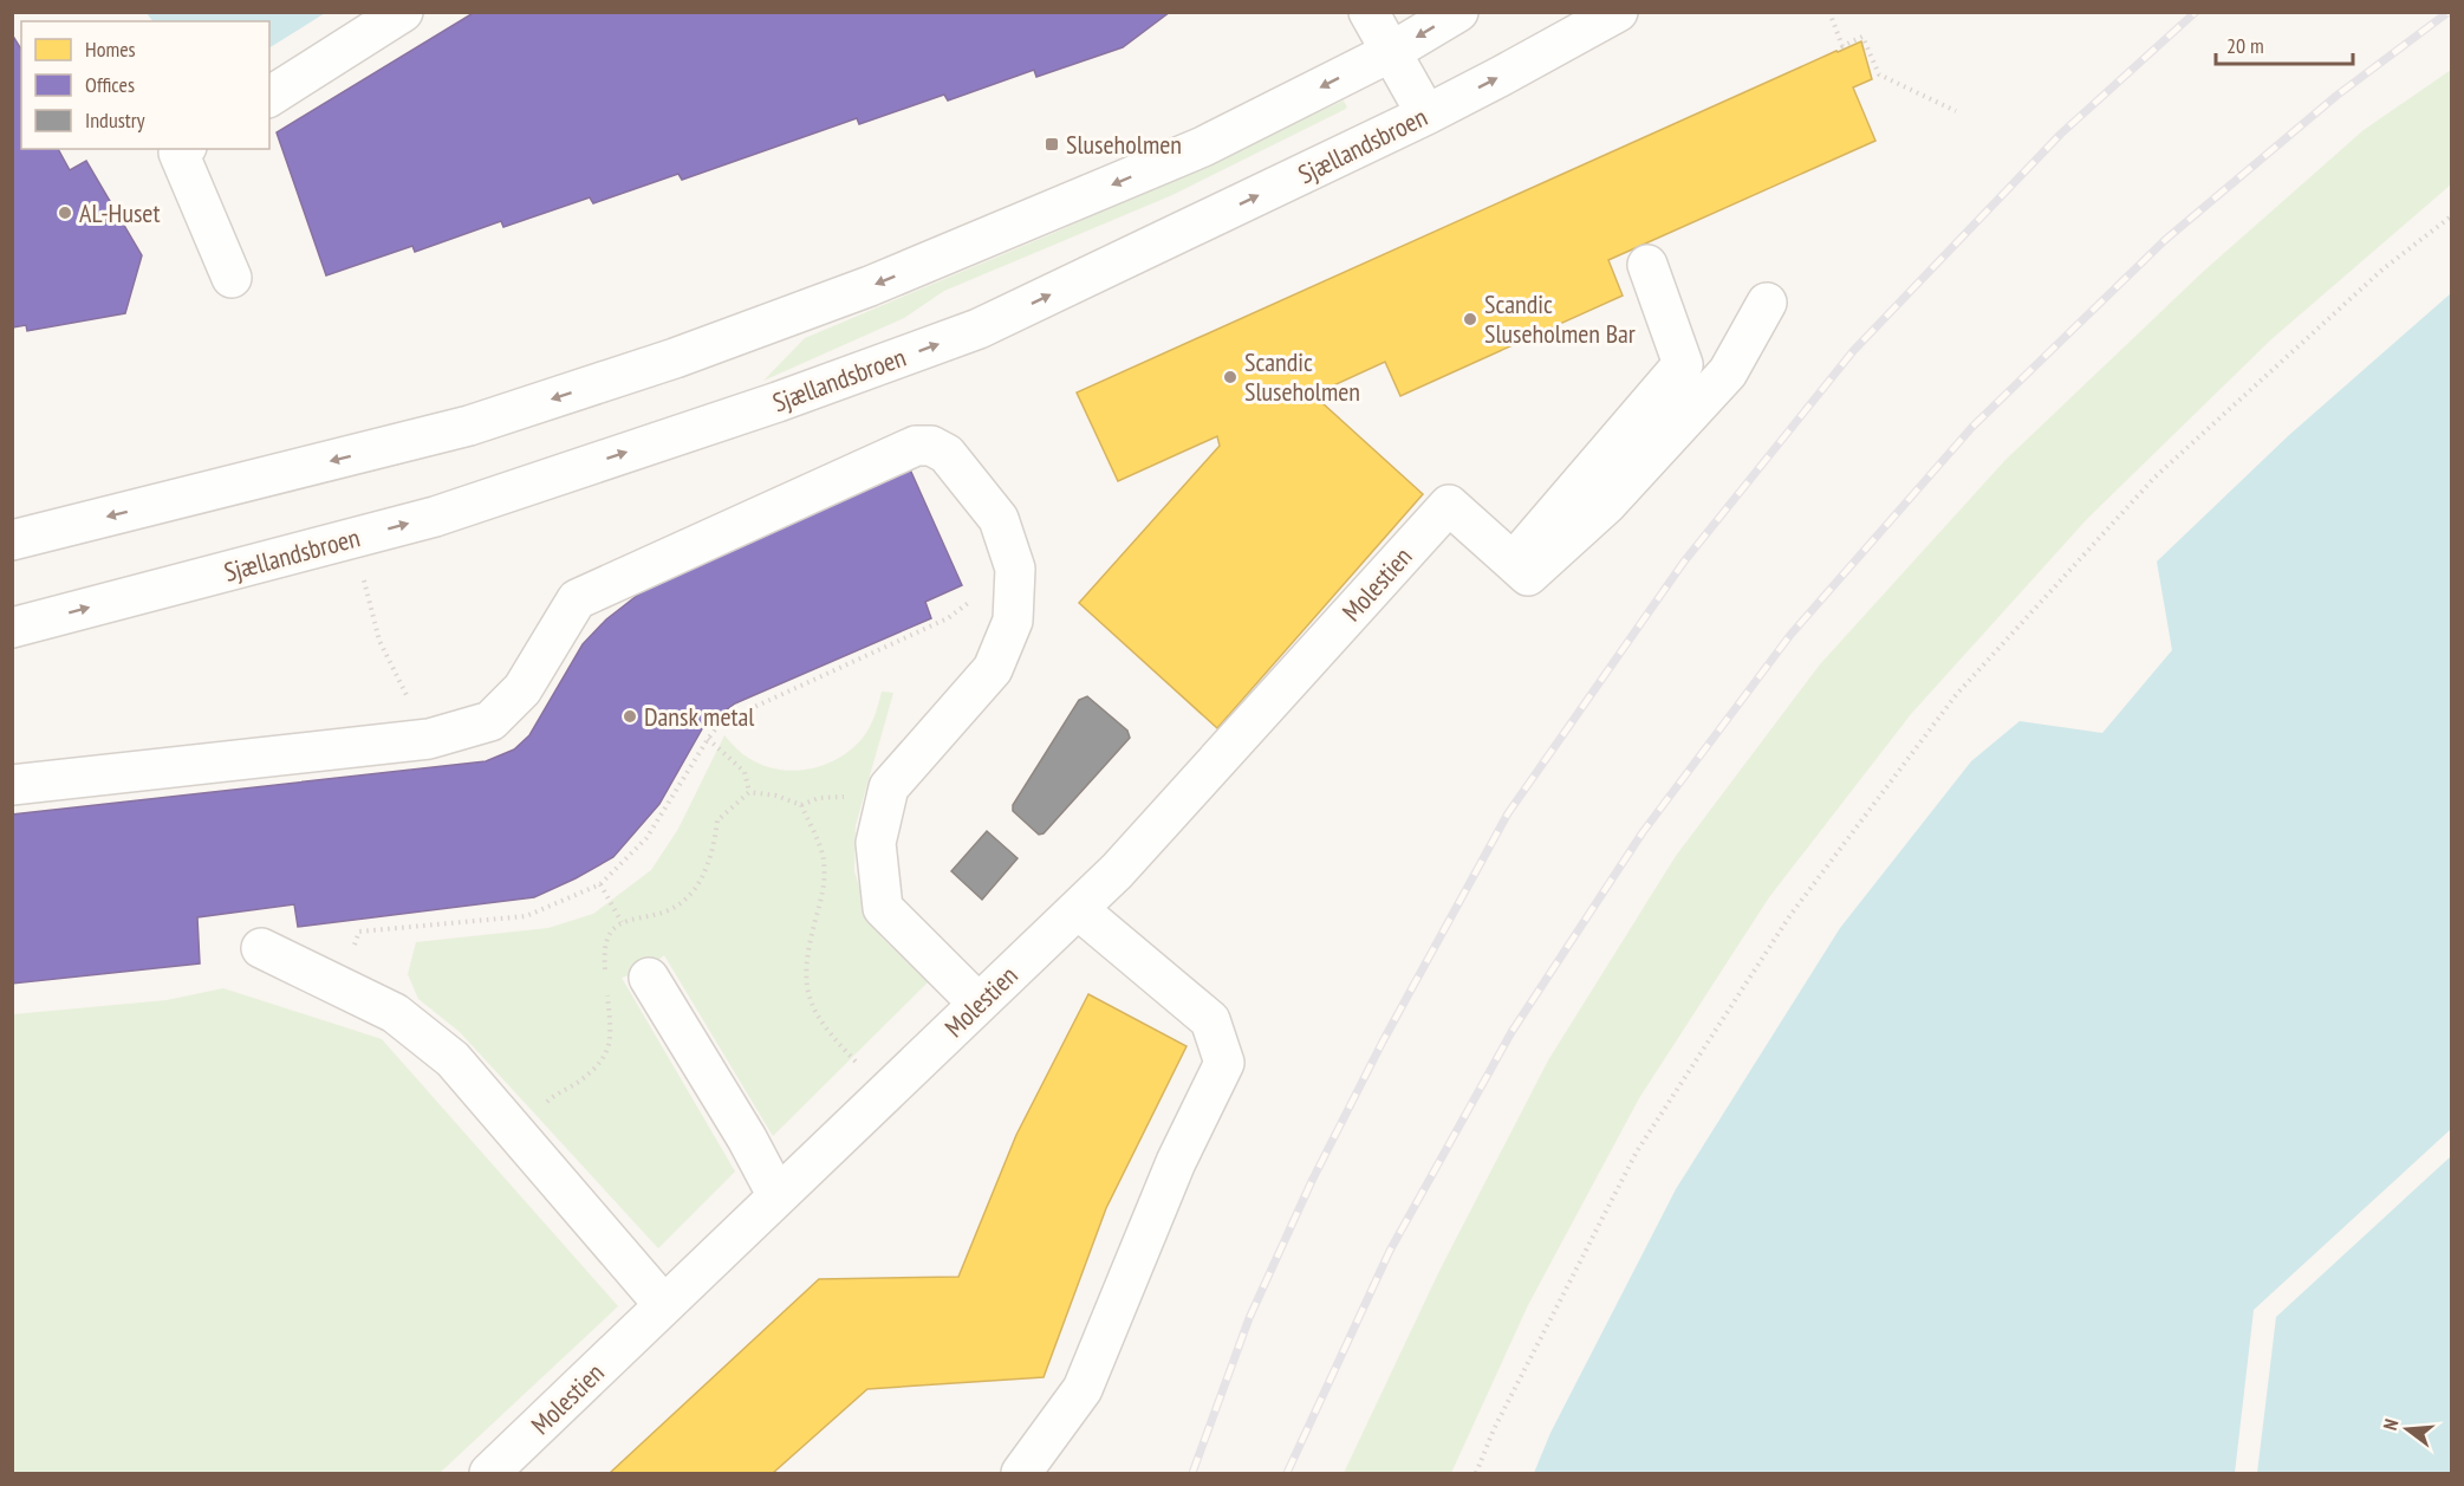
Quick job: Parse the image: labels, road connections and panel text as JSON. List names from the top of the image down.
{
  "streets": {
    "street": ["Sjællandsbroen", "Molestien"]
  },
  "places": {
    "transit": ["Sluseholmen"],
    "other": [
      "AL-Huset",
      "Scandic Sluseholmen Bar",
      "Scandic Sluseholmen",
      "Dansk metal"
    ]
  },
  "legend": ["Homes", "Offices", "Industry"],
  "scale_bar": "20 m",
  "north": "left"
}
